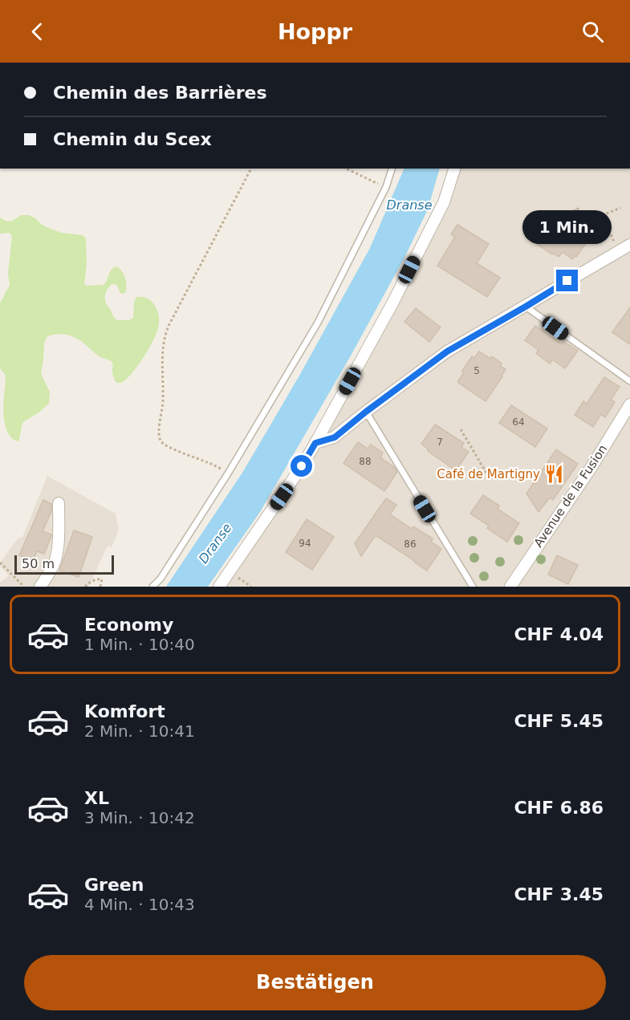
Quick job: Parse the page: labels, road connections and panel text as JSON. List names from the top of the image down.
{
  "streets": {
    "street": ["Avenue de la Fusion"]
  },
  "water": ["Dranse"],
  "places": {
    "restaurant": ["Café de Martigny"]
  },
  "house_numbers": [
    "5",
    "64",
    "7",
    "88",
    "94",
    "86"
  ],
  "scale_bar": "50 m",
  "page": {
    "header": "Hoppr",
    "banner": ["Chemin des Barrières", "Chemin du Scex"],
    "bubble": "1 Min.",
    "scale": "50 m",
    "list": [
      {
        "name": "Economy",
        "note": "1 Min. · 10:40",
        "value": "CHF 4.04"
      },
      {
        "name": "Komfort",
        "note": "2 Min. · 10:41",
        "value": "CHF 5.45"
      },
      {
        "name": "XL",
        "note": "3 Min. · 10:42",
        "value": "CHF 6.86"
      },
      {
        "name": "Green",
        "note": "4 Min. · 10:43",
        "value": "CHF 3.45"
      }
    ],
    "buttons": "Bestätigen"
  }
}
